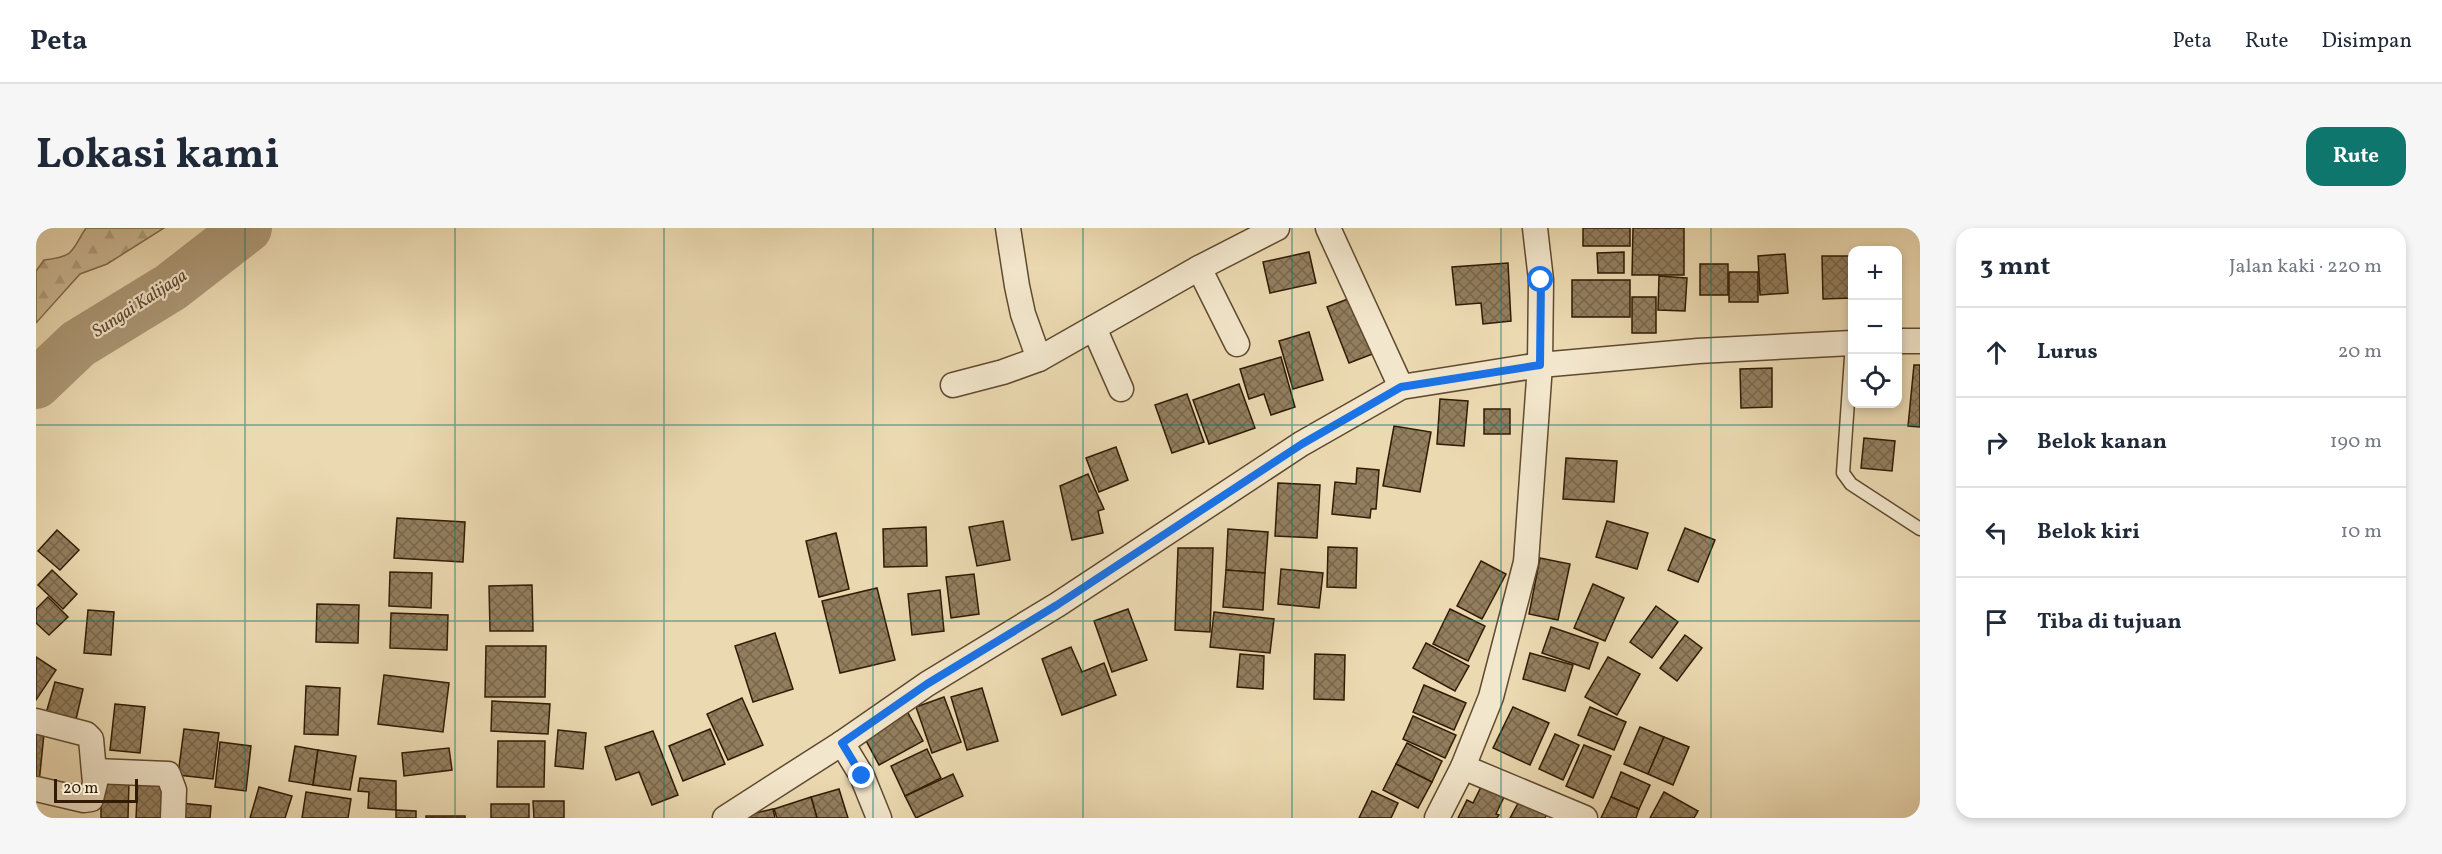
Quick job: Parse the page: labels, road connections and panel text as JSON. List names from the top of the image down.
{
  "water": ["Sungai Kalijaga"],
  "scale_bar": "20 m",
  "page": {
    "header": "Peta",
    "nav": ["Peta", "Rute", "Disimpan"],
    "title": "Lokasi kami",
    "buttons": "Rute",
    "heading": ["3 mnt", "Jalan kaki · 220 m"],
    "map_buttons": ["+", "−"],
    "list": [
      ["Lurus", "20 m"],
      ["Belok kanan", "190 m"],
      ["Belok kiri", "10 m"],
      "Tiba di tujuan"
    ],
    "scale": "20 m"
  }
}
